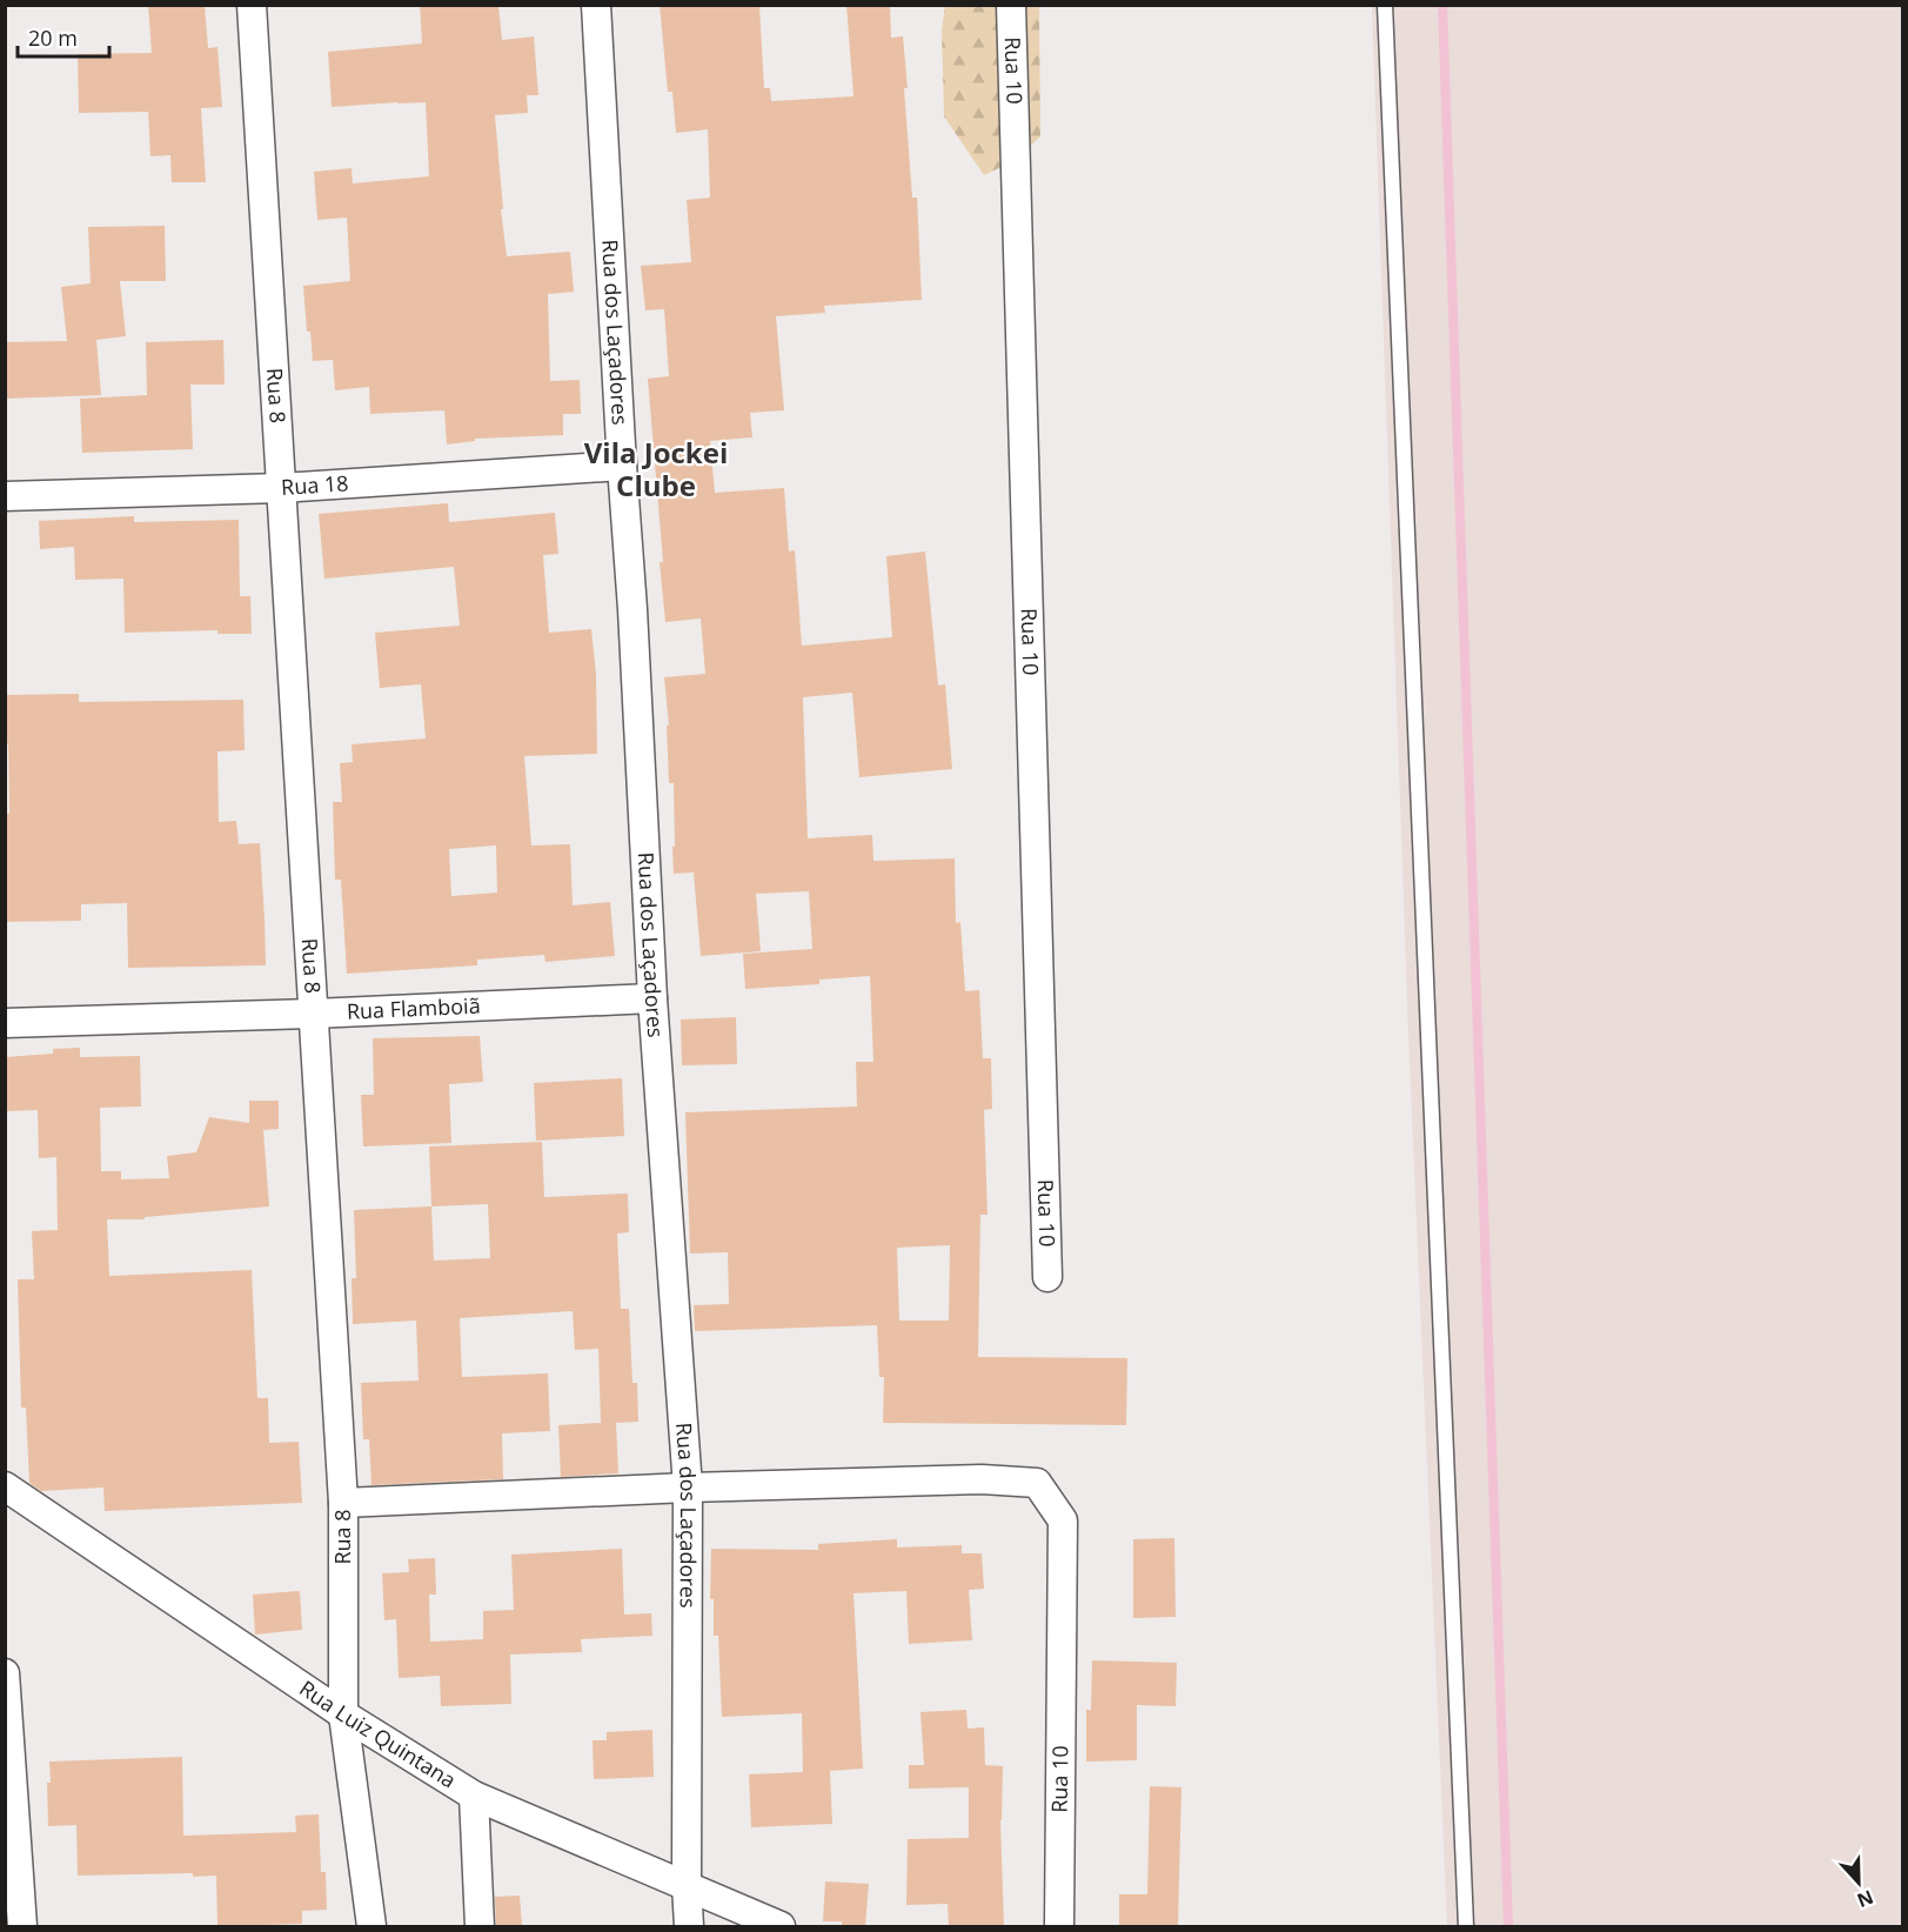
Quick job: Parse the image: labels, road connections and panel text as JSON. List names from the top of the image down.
{
  "streets": {
    "street": [
      "Rua 10",
      "Rua dos Laçadores",
      "Rua 8",
      "Rua 18",
      "Rua Flamboiã",
      "Rua Luiz Quintana"
    ]
  },
  "crossings": [
    ["Rua 10", "Rua dos Laçadores"],
    ["Rua dos Laçadores", "Rua 18"],
    ["Rua dos Laçadores", "Rua Flamboiã"],
    ["Rua dos Laçadores", "Rua Luiz Quintana"],
    ["Rua 8", "Rua 18"],
    ["Rua 8", "Rua Flamboiã"],
    ["Rua 8", "Rua Luiz Quintana"]
  ],
  "districts": ["Vila Jockei Clube"],
  "scale_bar": "20 m",
  "north": "bottom"
}
